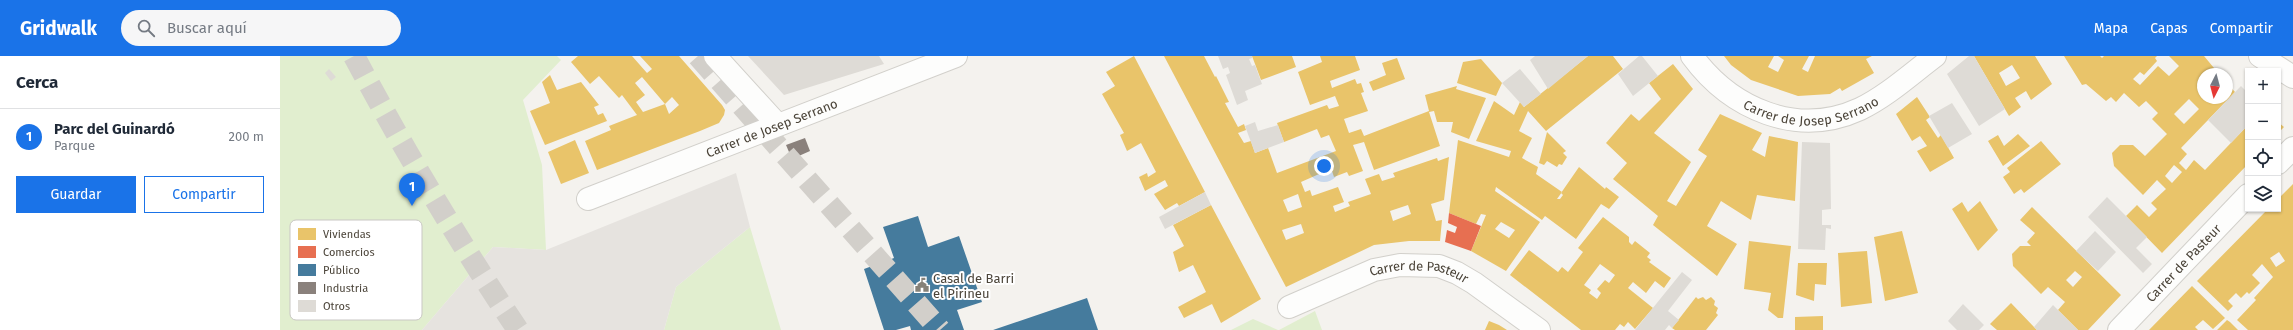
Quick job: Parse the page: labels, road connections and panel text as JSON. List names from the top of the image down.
{
  "streets": {
    "street": ["Carrer de Josep Serrano", "Carrer de Pasteur"]
  },
  "places": {
    "public building": ["Casal de Barri el Pirineu"]
  },
  "legend": [
    "Viviendas",
    "Comercios",
    "Público",
    "Industria",
    "Otros"
  ],
  "north": "bottom",
  "page": {
    "header": "Gridwalk",
    "search": "Buscar aquí",
    "nav": ["Mapa", "Capas", "Compartir"],
    "heading": "Cerca",
    "map_buttons": ["+", "−"],
    "list": [
      {
        "mark": "1",
        "name": "Parc del Guinardó",
        "note": "Parque",
        "value": "200 m"
      }
    ],
    "buttons": ["Guardar", "Compartir"],
    "pins": "1"
  }
}
